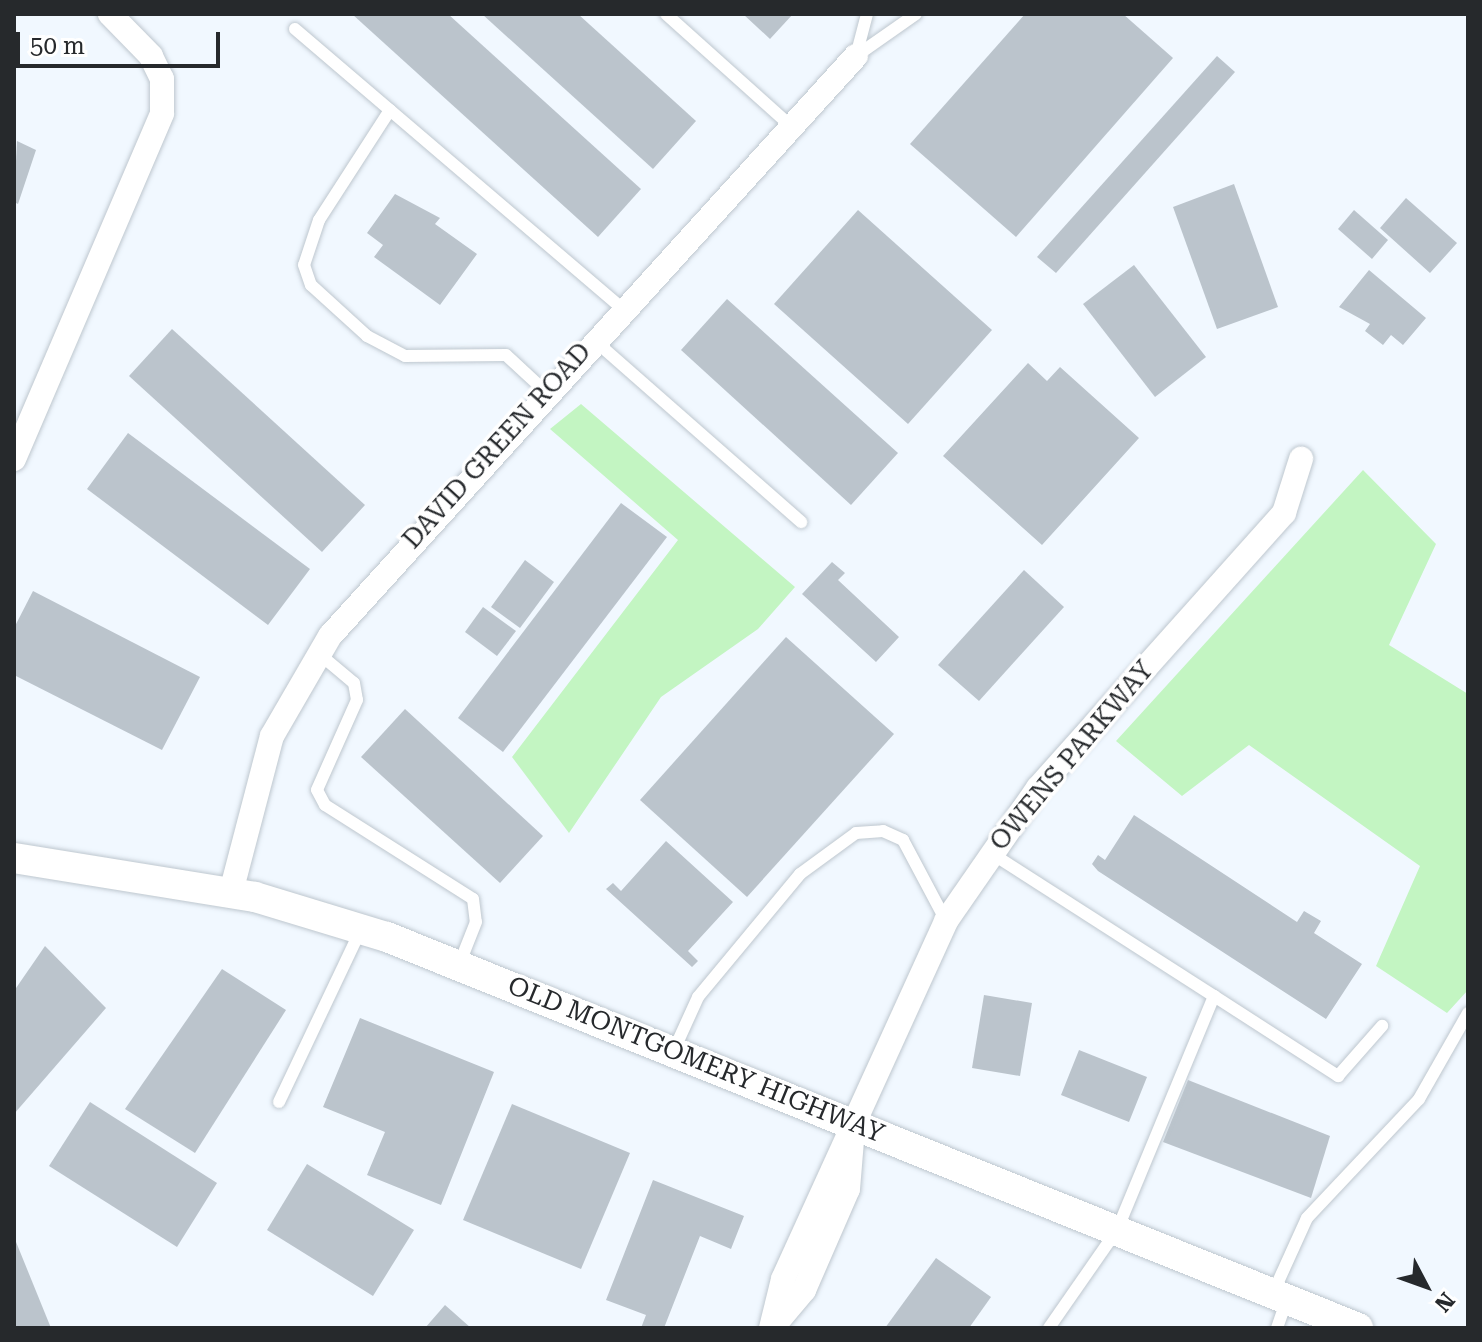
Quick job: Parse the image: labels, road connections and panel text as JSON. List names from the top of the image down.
{
  "streets": {
    "street": ["DAVID GREEN ROAD", "OWENS PARKWAY", "OLD MONTGOMERY HIGHWAY"]
  },
  "crossings": [
    ["DAVID GREEN ROAD", "OLD MONTGOMERY HIGHWAY"],
    ["OWENS PARKWAY", "OLD MONTGOMERY HIGHWAY"]
  ],
  "scale_bar": "50 m",
  "north": "bottom right"
}
